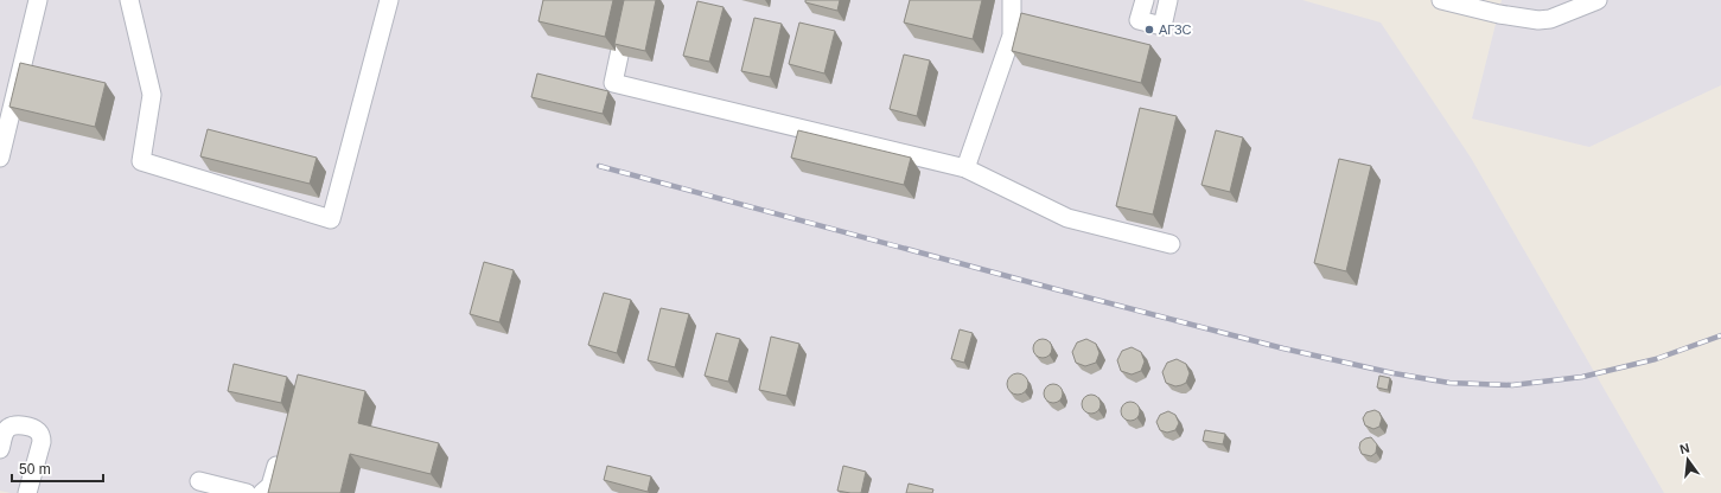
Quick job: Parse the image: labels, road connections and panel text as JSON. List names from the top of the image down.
{
  "places": ["АГЗС"],
  "scale_bar": "50 m",
  "north": "top"
}
